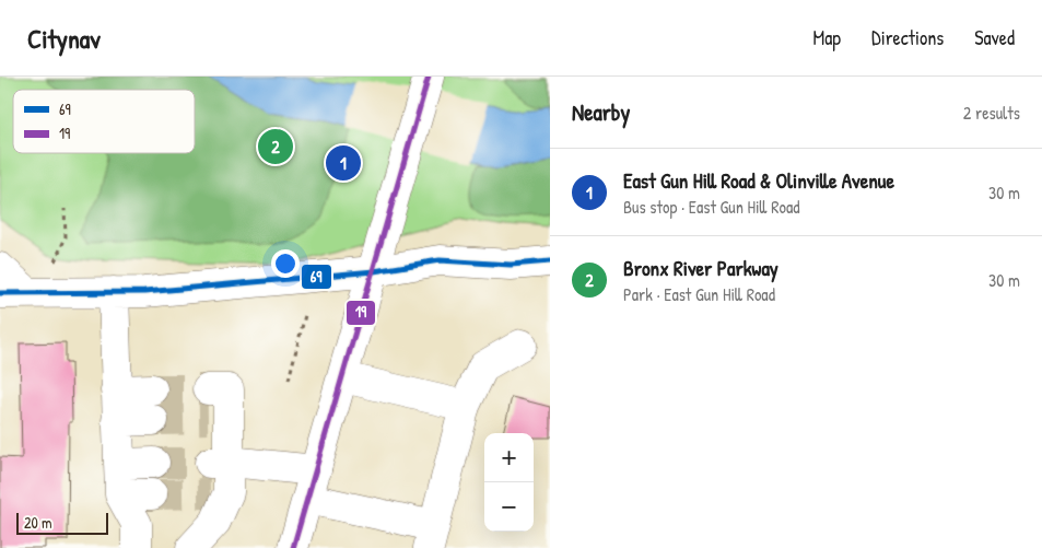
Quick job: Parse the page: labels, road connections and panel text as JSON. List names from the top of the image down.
{
  "lines": ["transit line 19", "transit line 69"],
  "legend": ["69", "19"],
  "scale_bar": "20 m",
  "page": {
    "header": "Citynav",
    "nav": ["Map", "Directions", "Saved"],
    "heading": ["Nearby", "2 results"],
    "pins": ["2", "1"],
    "list": [
      {
        "mark": "1",
        "name": "East Gun Hill Road & Olinville Avenue",
        "note": "Bus stop · East Gun Hill Road",
        "value": "30 m"
      },
      {
        "mark": "2",
        "name": "Bronx River Parkway",
        "note": "Park · East Gun Hill Road",
        "value": "30 m"
      }
    ],
    "map_buttons": ["+", "−"],
    "scale": "20 m"
  }
}
